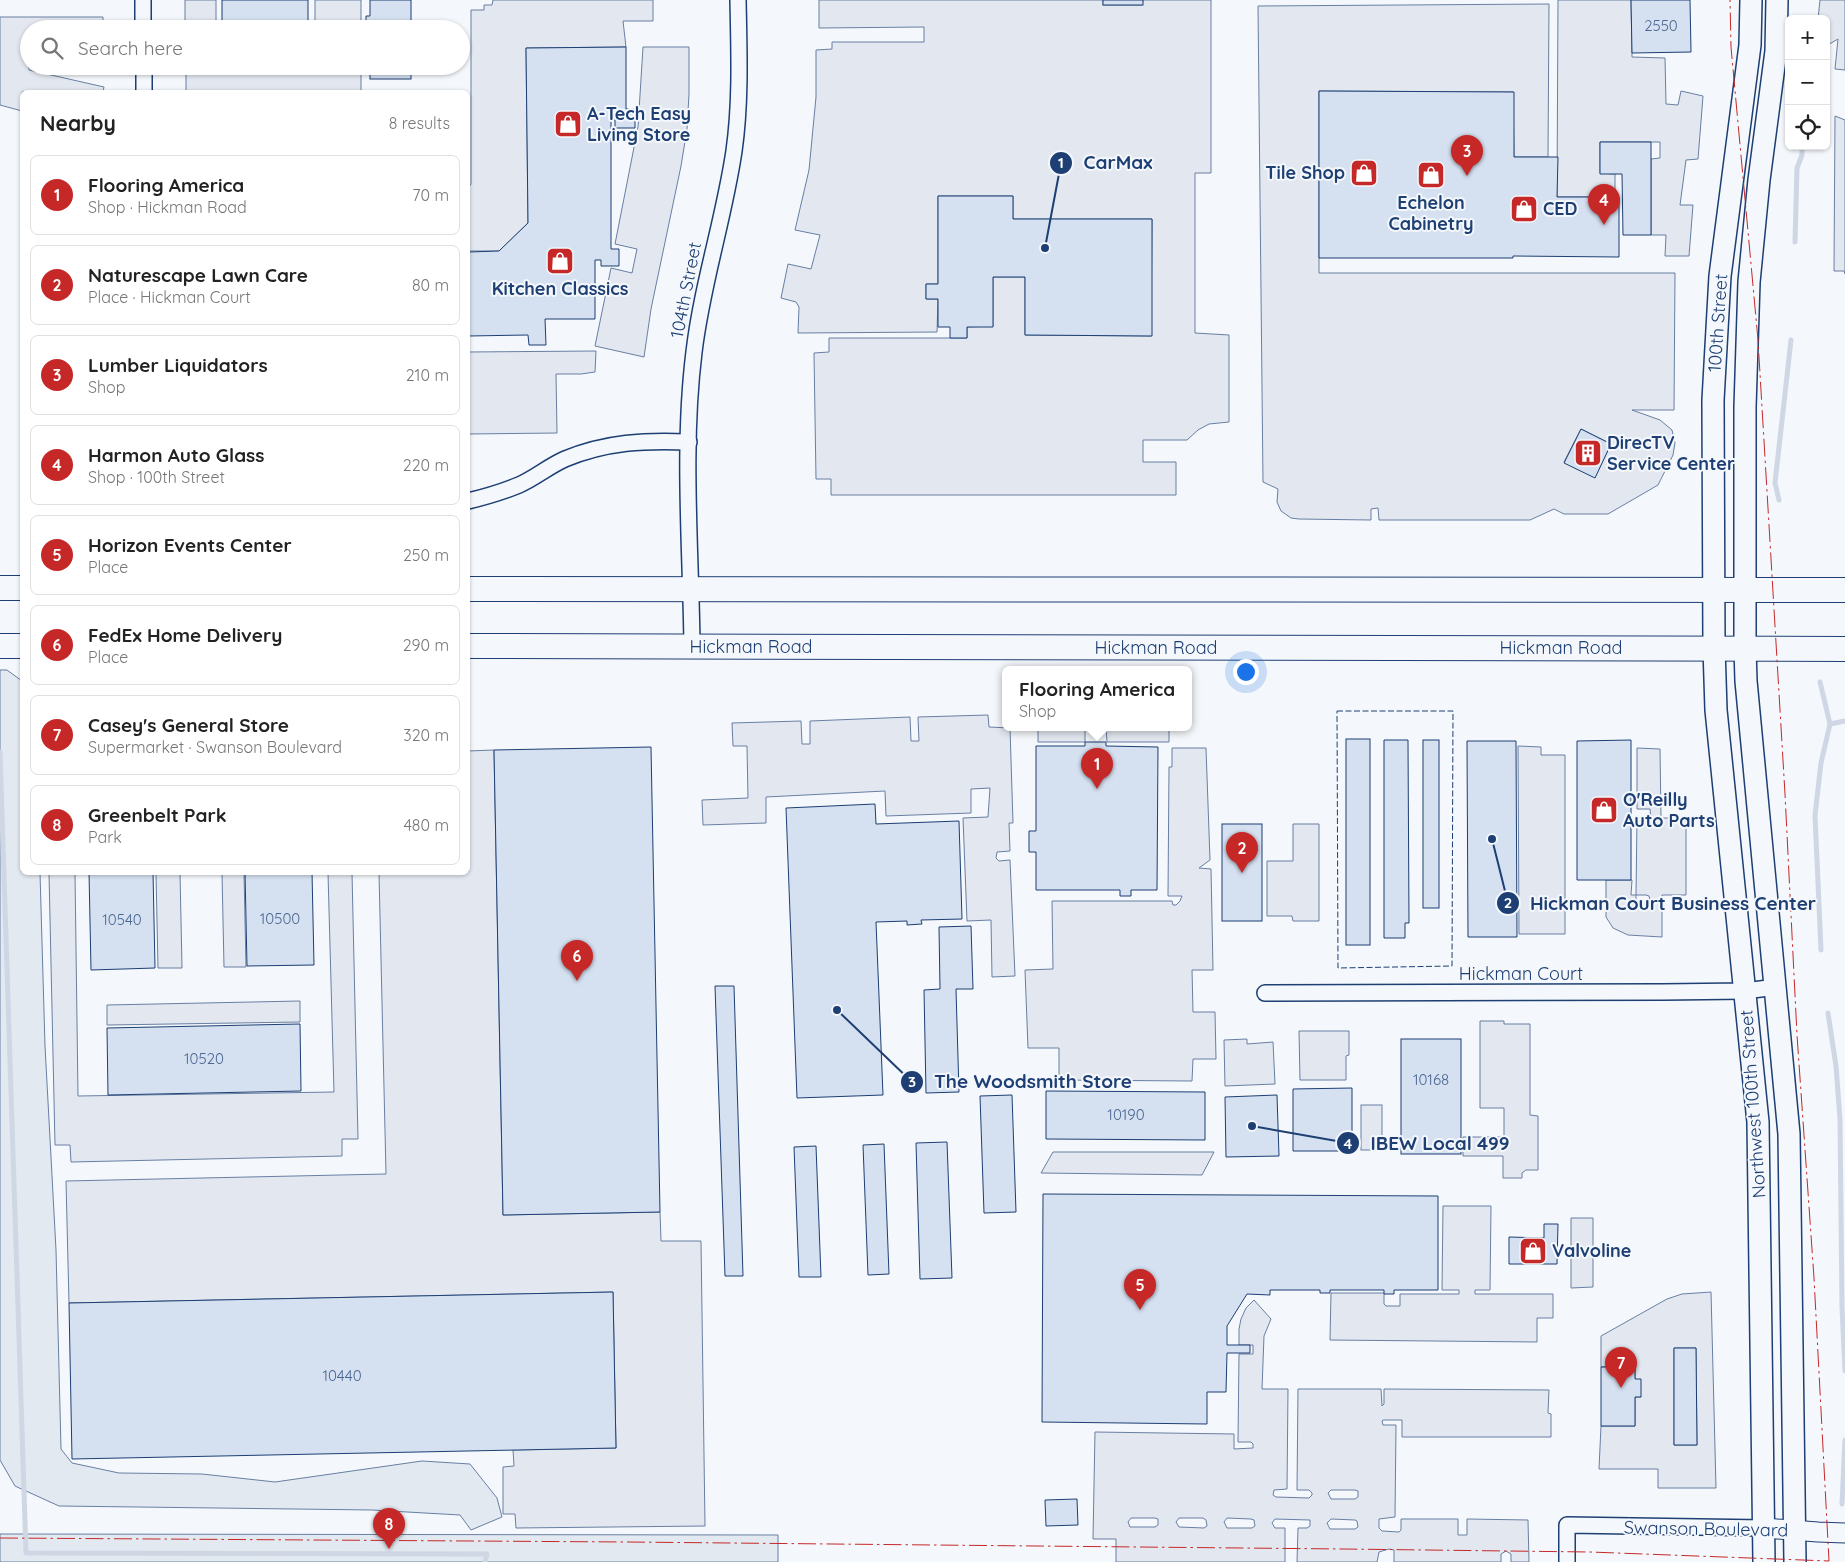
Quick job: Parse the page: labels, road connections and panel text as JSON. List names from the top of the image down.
{
  "streets": {
    "main road": ["100th Street", "Hickman Road", "Northwest 100th Street"],
    "street": ["104th Street", "Hickman Court", "Swanson Boulevard"]
  },
  "crossings": [
    ["104th Street", "Hickman Road"],
    ["100th Street", "Hickman Road"],
    ["100th Street", "Northwest 100th Street"],
    ["Hickman Road", "Northwest 100th Street"],
    ["Hickman Court", "Northwest 100th Street"],
    ["Northwest 100th Street", "Swanson Boulevard"]
  ],
  "places": {
    "shop": [
      "A-Tech Easy Living Store",
      "Tile Shop",
      "Echelon Cabinetry",
      "CED",
      "Kitchen Classics",
      "O'Reilly Auto Parts",
      "Valvoline"
    ],
    "other": [
      "CarMax",
      "Hickman Court Business Center",
      "The Woodsmith Store",
      "IBEW Local 499"
    ],
    "building": ["DirecTV Service Center"]
  },
  "house_numbers": [
    "2550",
    "10500",
    "10540",
    "10520",
    "10168",
    "10190",
    "10440"
  ],
  "page": {
    "map_buttons": ["+", "−"],
    "search": "Search here",
    "heading": ["Nearby", "8 results"],
    "pins": [
      "3",
      "4",
      "1",
      "2",
      "6",
      "5",
      "7",
      "8"
    ],
    "list": [
      {
        "mark": "1",
        "name": "Flooring America",
        "note": "Shop · Hickman Road",
        "value": "70 m"
      },
      {
        "mark": "2",
        "name": "Naturescape Lawn Care",
        "note": "Place · Hickman Court",
        "value": "80 m"
      },
      {
        "mark": "3",
        "name": "Lumber Liquidators",
        "note": "Shop",
        "value": "210 m"
      },
      {
        "mark": "4",
        "name": "Harmon Auto Glass",
        "note": "Shop · 100th Street",
        "value": "220 m"
      },
      {
        "mark": "5",
        "name": "Horizon Events Center",
        "note": "Place",
        "value": "250 m"
      },
      {
        "mark": "6",
        "name": "FedEx Home Delivery",
        "note": "Place",
        "value": "290 m"
      },
      {
        "mark": "7",
        "name": "Casey's General Store",
        "note": "Supermarket · Swanson Boulevard",
        "value": "320 m"
      },
      {
        "mark": "8",
        "name": "Greenbelt Park",
        "note": "Park",
        "value": "480 m"
      }
    ],
    "popup": ["Flooring America", "Shop"]
  }
}
